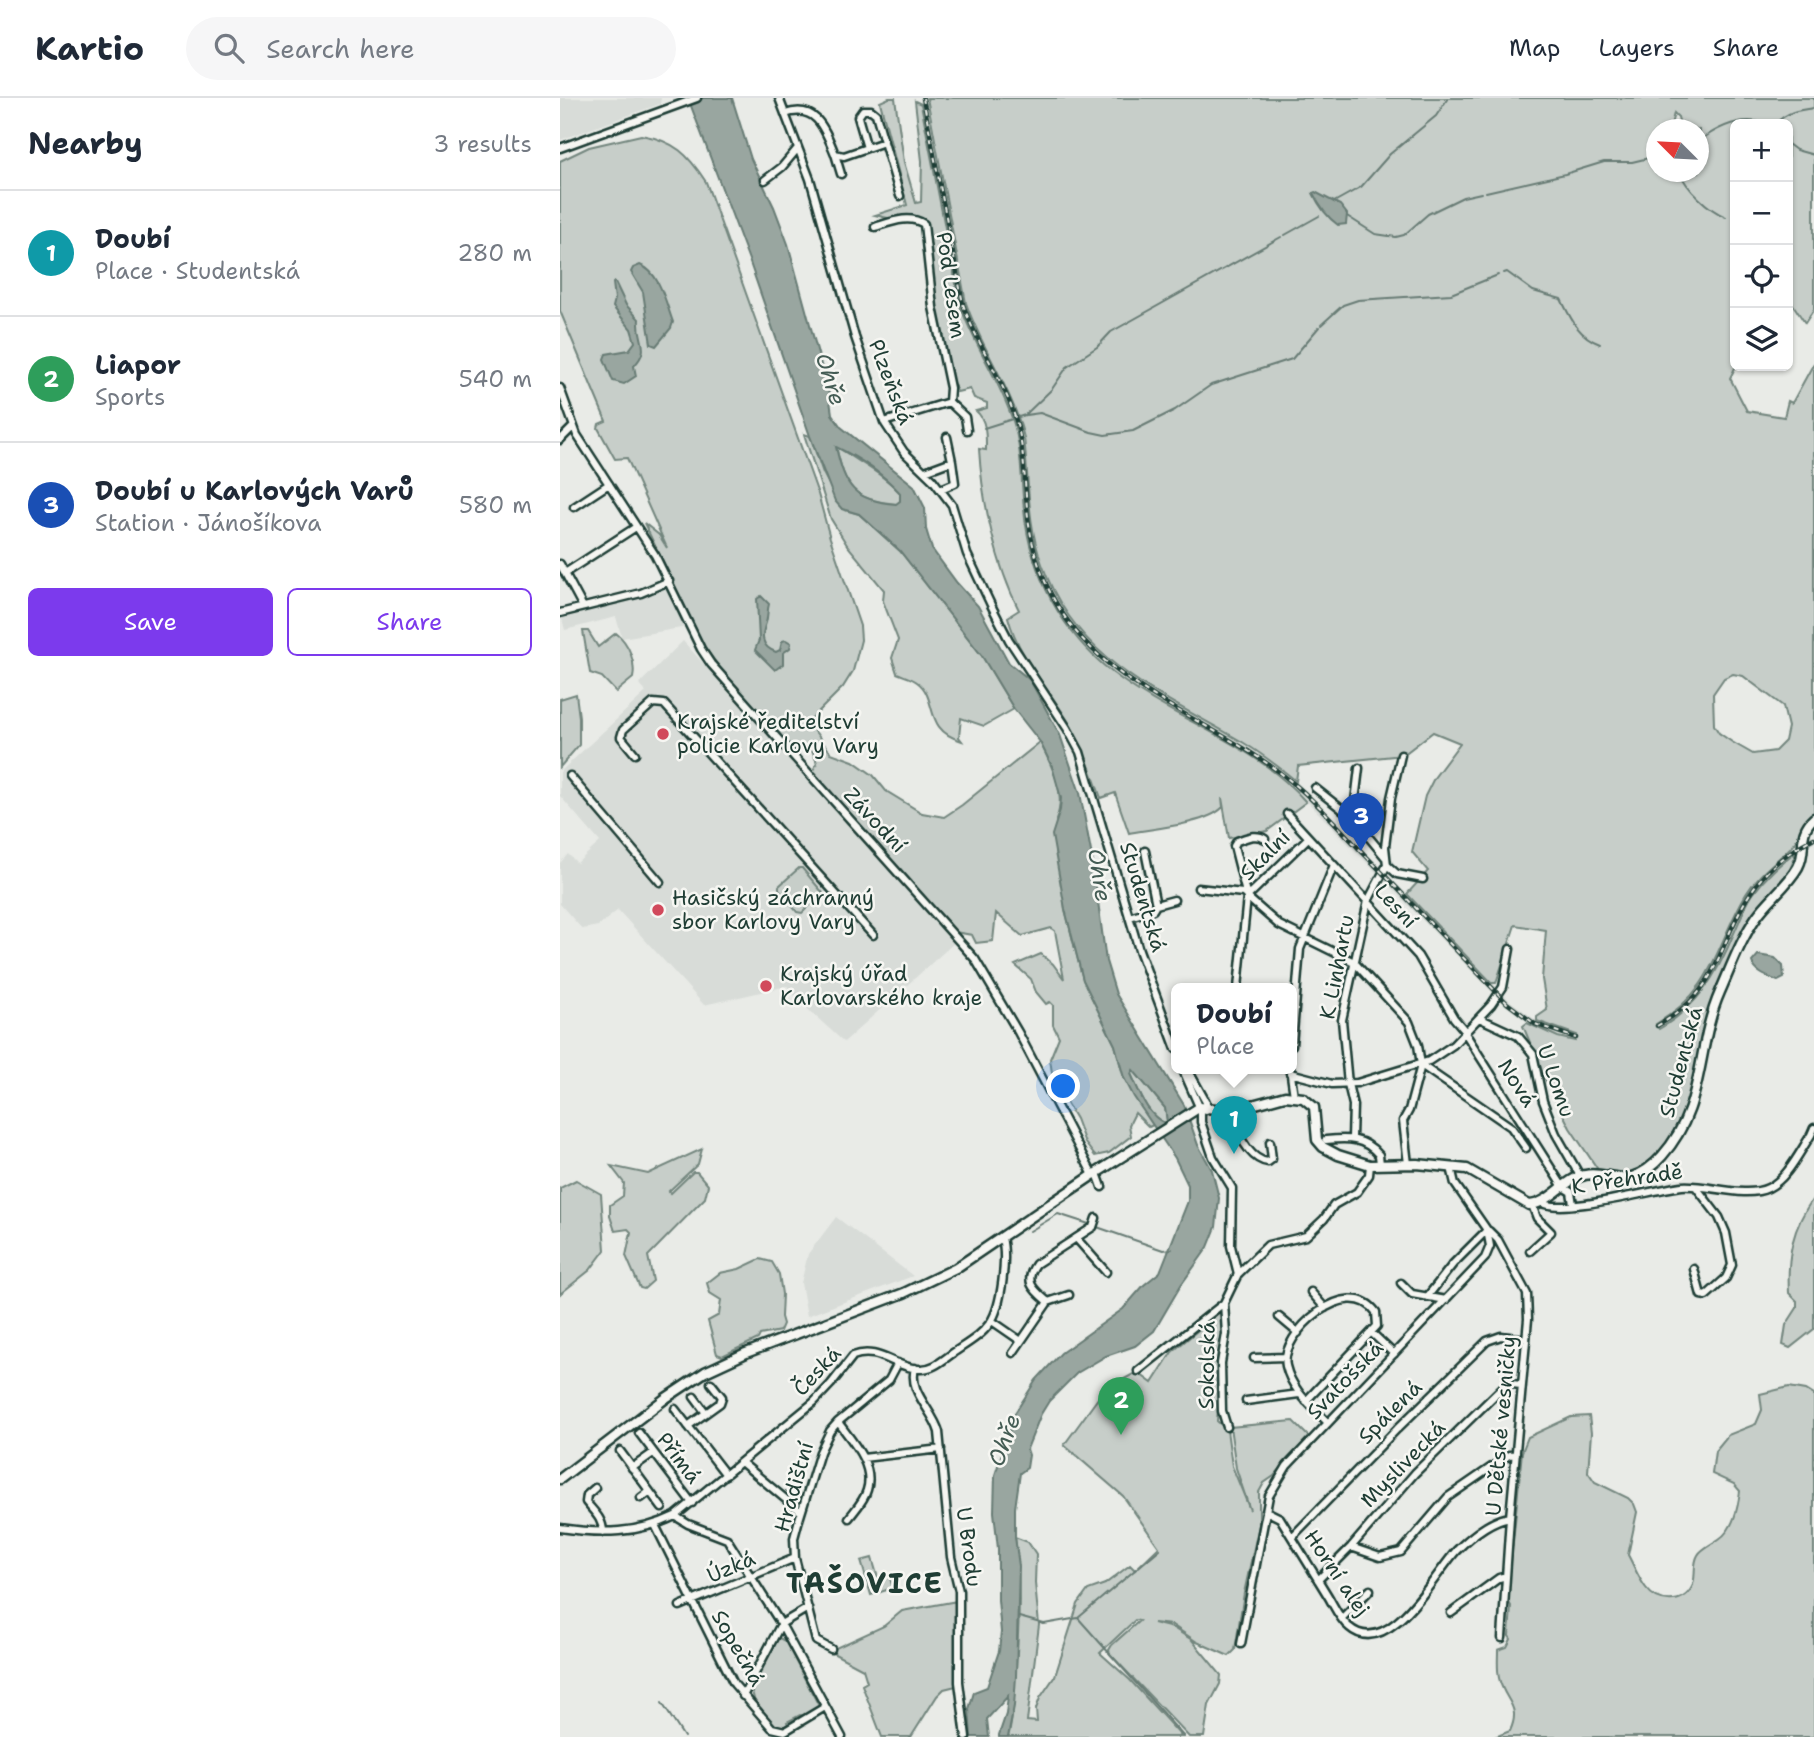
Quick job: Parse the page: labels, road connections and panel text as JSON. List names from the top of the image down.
{
  "streets": {
    "main road": ["Studentská"],
    "street": [
      "Pod Lesem",
      "Plzeňská",
      "Závodní",
      "Skalní",
      "Lesní",
      "K Linhartu",
      "U Lomu",
      "Nová",
      "K Přehradě",
      "Sokolská",
      "Česká",
      "Svatošská",
      "Spálená",
      "U Dětské vesničky",
      "Přímá",
      "Myslivecká",
      "Hradištní",
      "U Brodu",
      "Úzká",
      "Horní alej",
      "Sopečná"
    ]
  },
  "crossings": [
    ["Plzeňská", "Studentská"],
    ["Skalní", "Lesní"],
    ["Studentská", "U Lomu"],
    ["Lesní", "K Linhartu"],
    ["Lesní", "Nová"],
    ["Nová", "K Přehradě"],
    ["Česká", "Přímá"],
    ["Česká", "Hradištní"],
    ["Česká", "U Brodu"],
    ["Česká", "Sopečná"],
    ["Svatošská", "U Dětské vesničky"],
    ["Svatošská", "Horní alej"],
    ["Spálená", "U Dětské vesničky"],
    ["Spálená", "Horní alej"],
    ["U Dětské vesničky", "Myslivecká"],
    ["U Dětské vesničky", "Horní alej"],
    ["Myslivecká", "Horní alej"],
    ["Hradištní", "Úzká"],
    ["Úzká", "Sopečná"]
  ],
  "districts": ["TAŠOVICE"],
  "water": ["Ohře"],
  "places": ["Krajské ředitelství policie Karlovy Vary", "Hasičský záchranný sbor Karlovy Vary", "Krajský úřad Karlovarského kraje"],
  "north": "top left",
  "page": {
    "header": "Kartio",
    "search": "Search here",
    "nav": ["Map", "Layers", "Share"],
    "heading": ["Nearby", "3 results"],
    "map_buttons": ["+", "−"],
    "list": [
      {
        "mark": "1",
        "name": "Doubí",
        "note": "Place · Studentská",
        "value": "280 m"
      },
      {
        "mark": "2",
        "name": "Liapor",
        "note": "Sports",
        "value": "540 m"
      },
      {
        "mark": "3",
        "name": "Doubí u Karlových Varů",
        "note": "Station · Jánošíkova",
        "value": "580 m"
      }
    ],
    "buttons": ["Save", "Share"],
    "pins": ["3", "1", "2"],
    "popup": ["Doubí", "Place"]
  }
}
